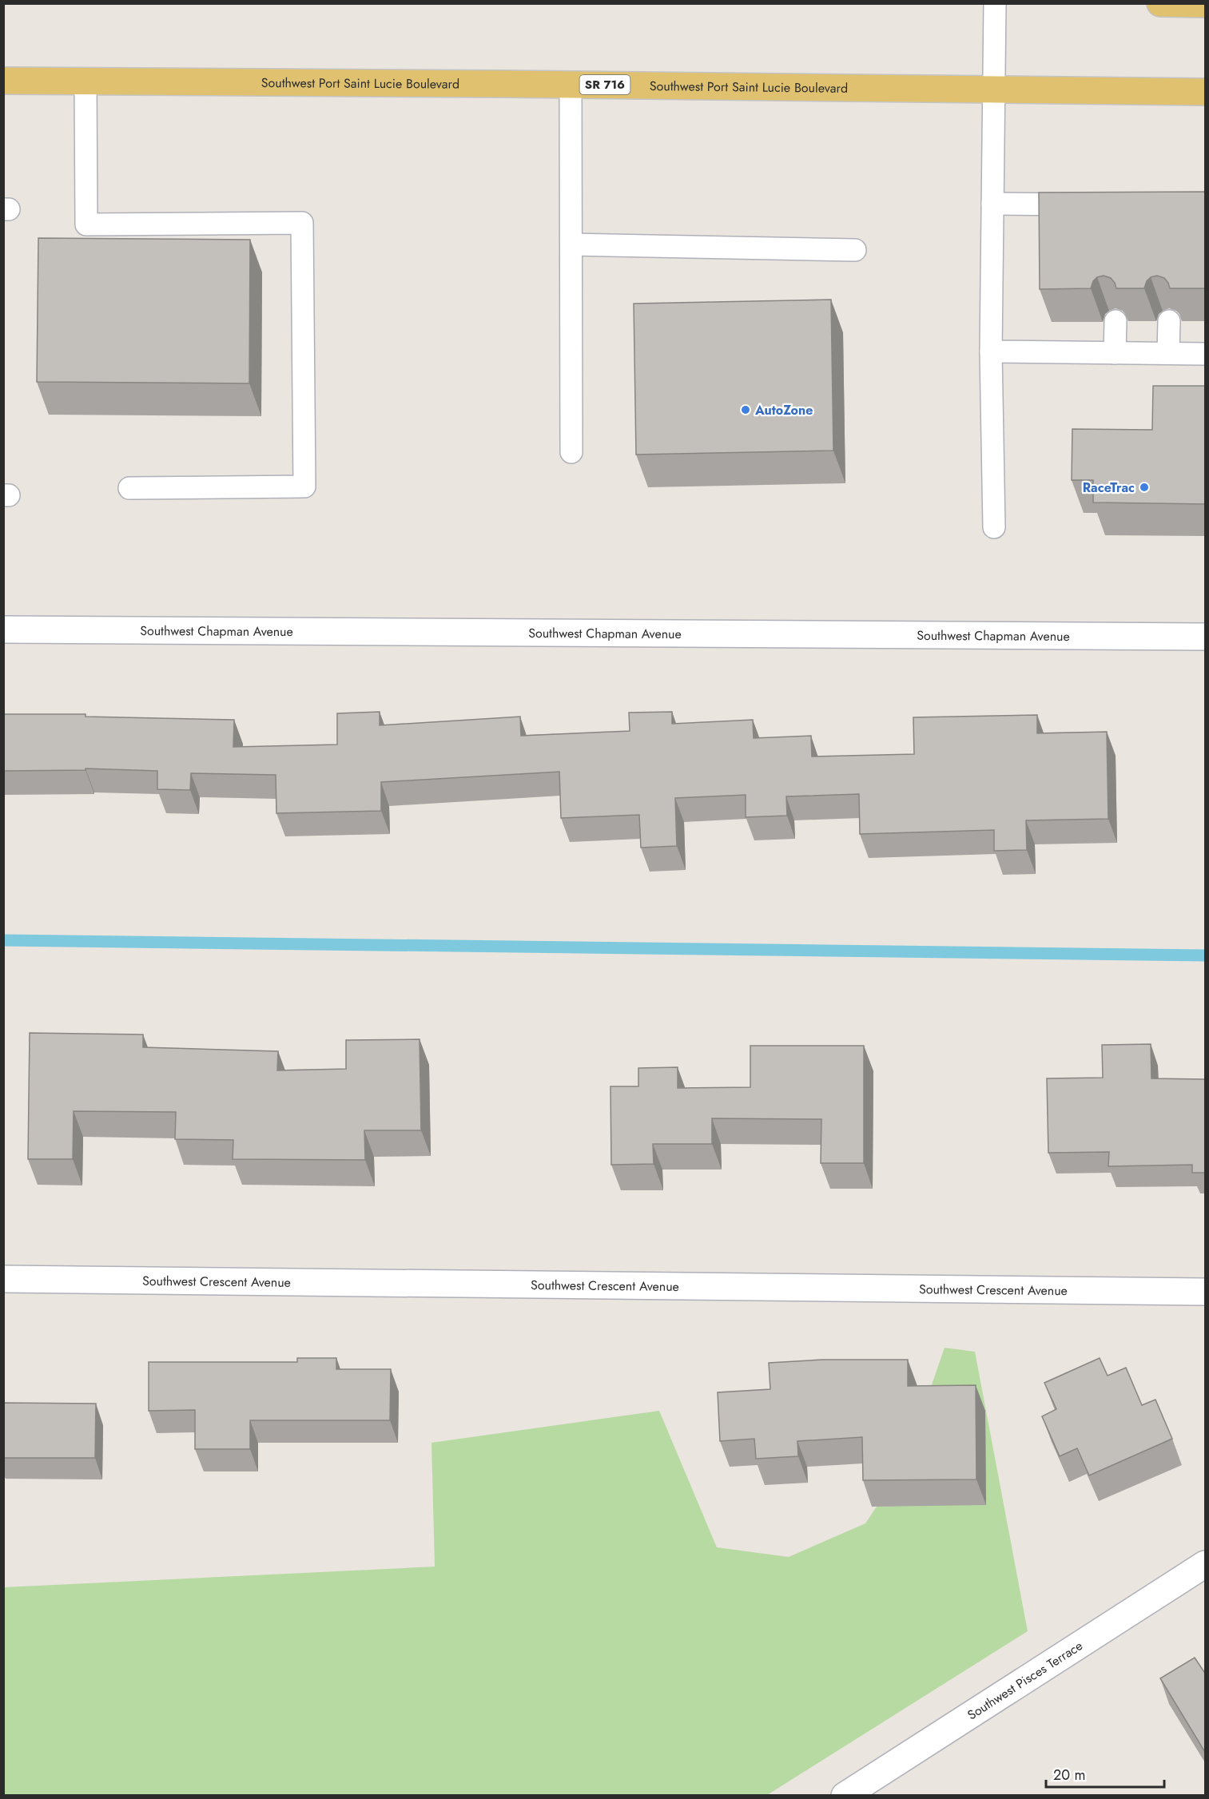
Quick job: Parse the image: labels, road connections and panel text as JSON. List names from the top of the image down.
{
  "streets": {
    "main road": ["Southwest Port Saint Lucie Boulevard", "SR 716"],
    "street": ["Southwest Chapman Avenue", "Southwest Crescent Avenue", "Southwest Pisces Terrace"]
  },
  "places": ["AutoZone", "RaceTrac"],
  "scale_bar": "20 m"
}
